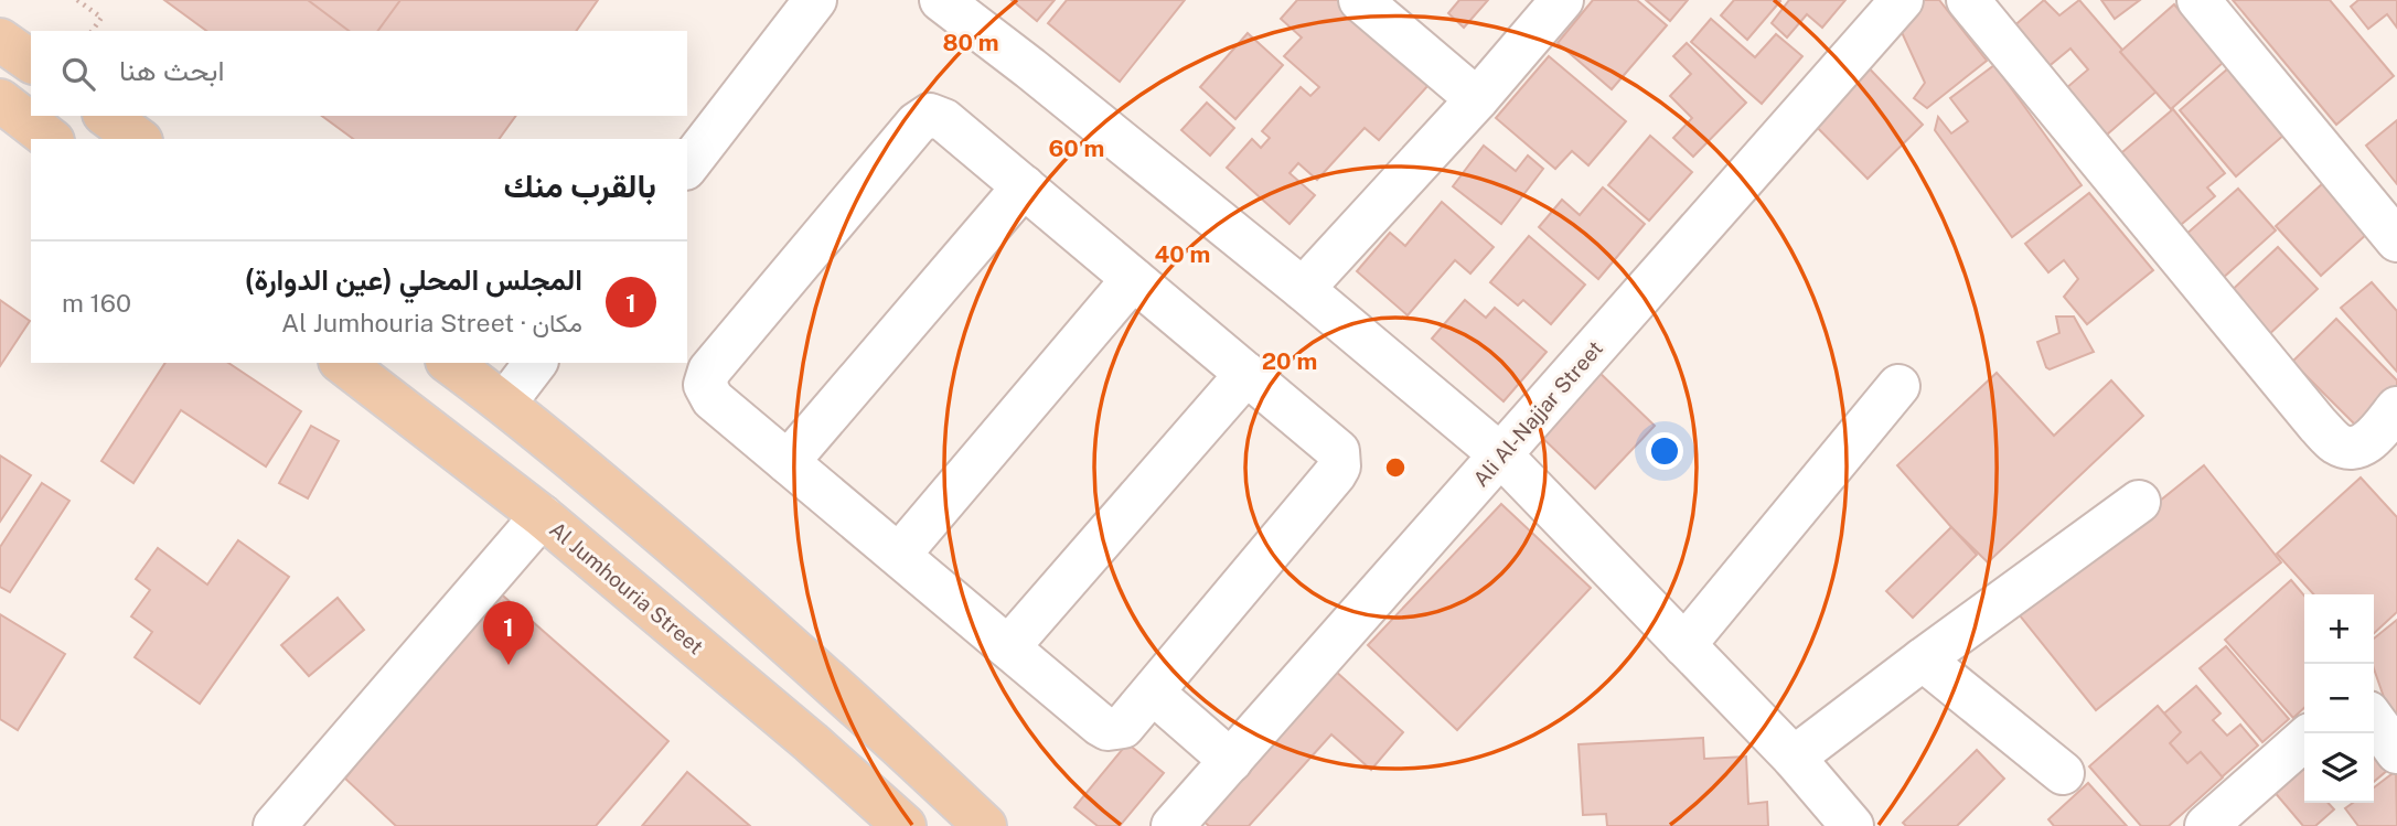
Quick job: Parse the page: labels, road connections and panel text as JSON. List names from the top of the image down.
{
  "streets": {
    "main road": ["Al Jumhouria Street"],
    "street": ["Ali Al-Najjar Street"]
  },
  "page": {
    "search": "ابحث هنا",
    "heading": "بالقرب منك",
    "list": [
      {
        "mark": "1",
        "name": "المجلس المحلي (عين الدوارة)",
        "note": "مكان · Al Jumhouria Street",
        "value": "160 m"
      }
    ],
    "map_buttons": ["+", "−"],
    "pins": "1"
  },
  "rings": [
    "80 m",
    "60 m",
    "40 m",
    "20 m"
  ]
}
